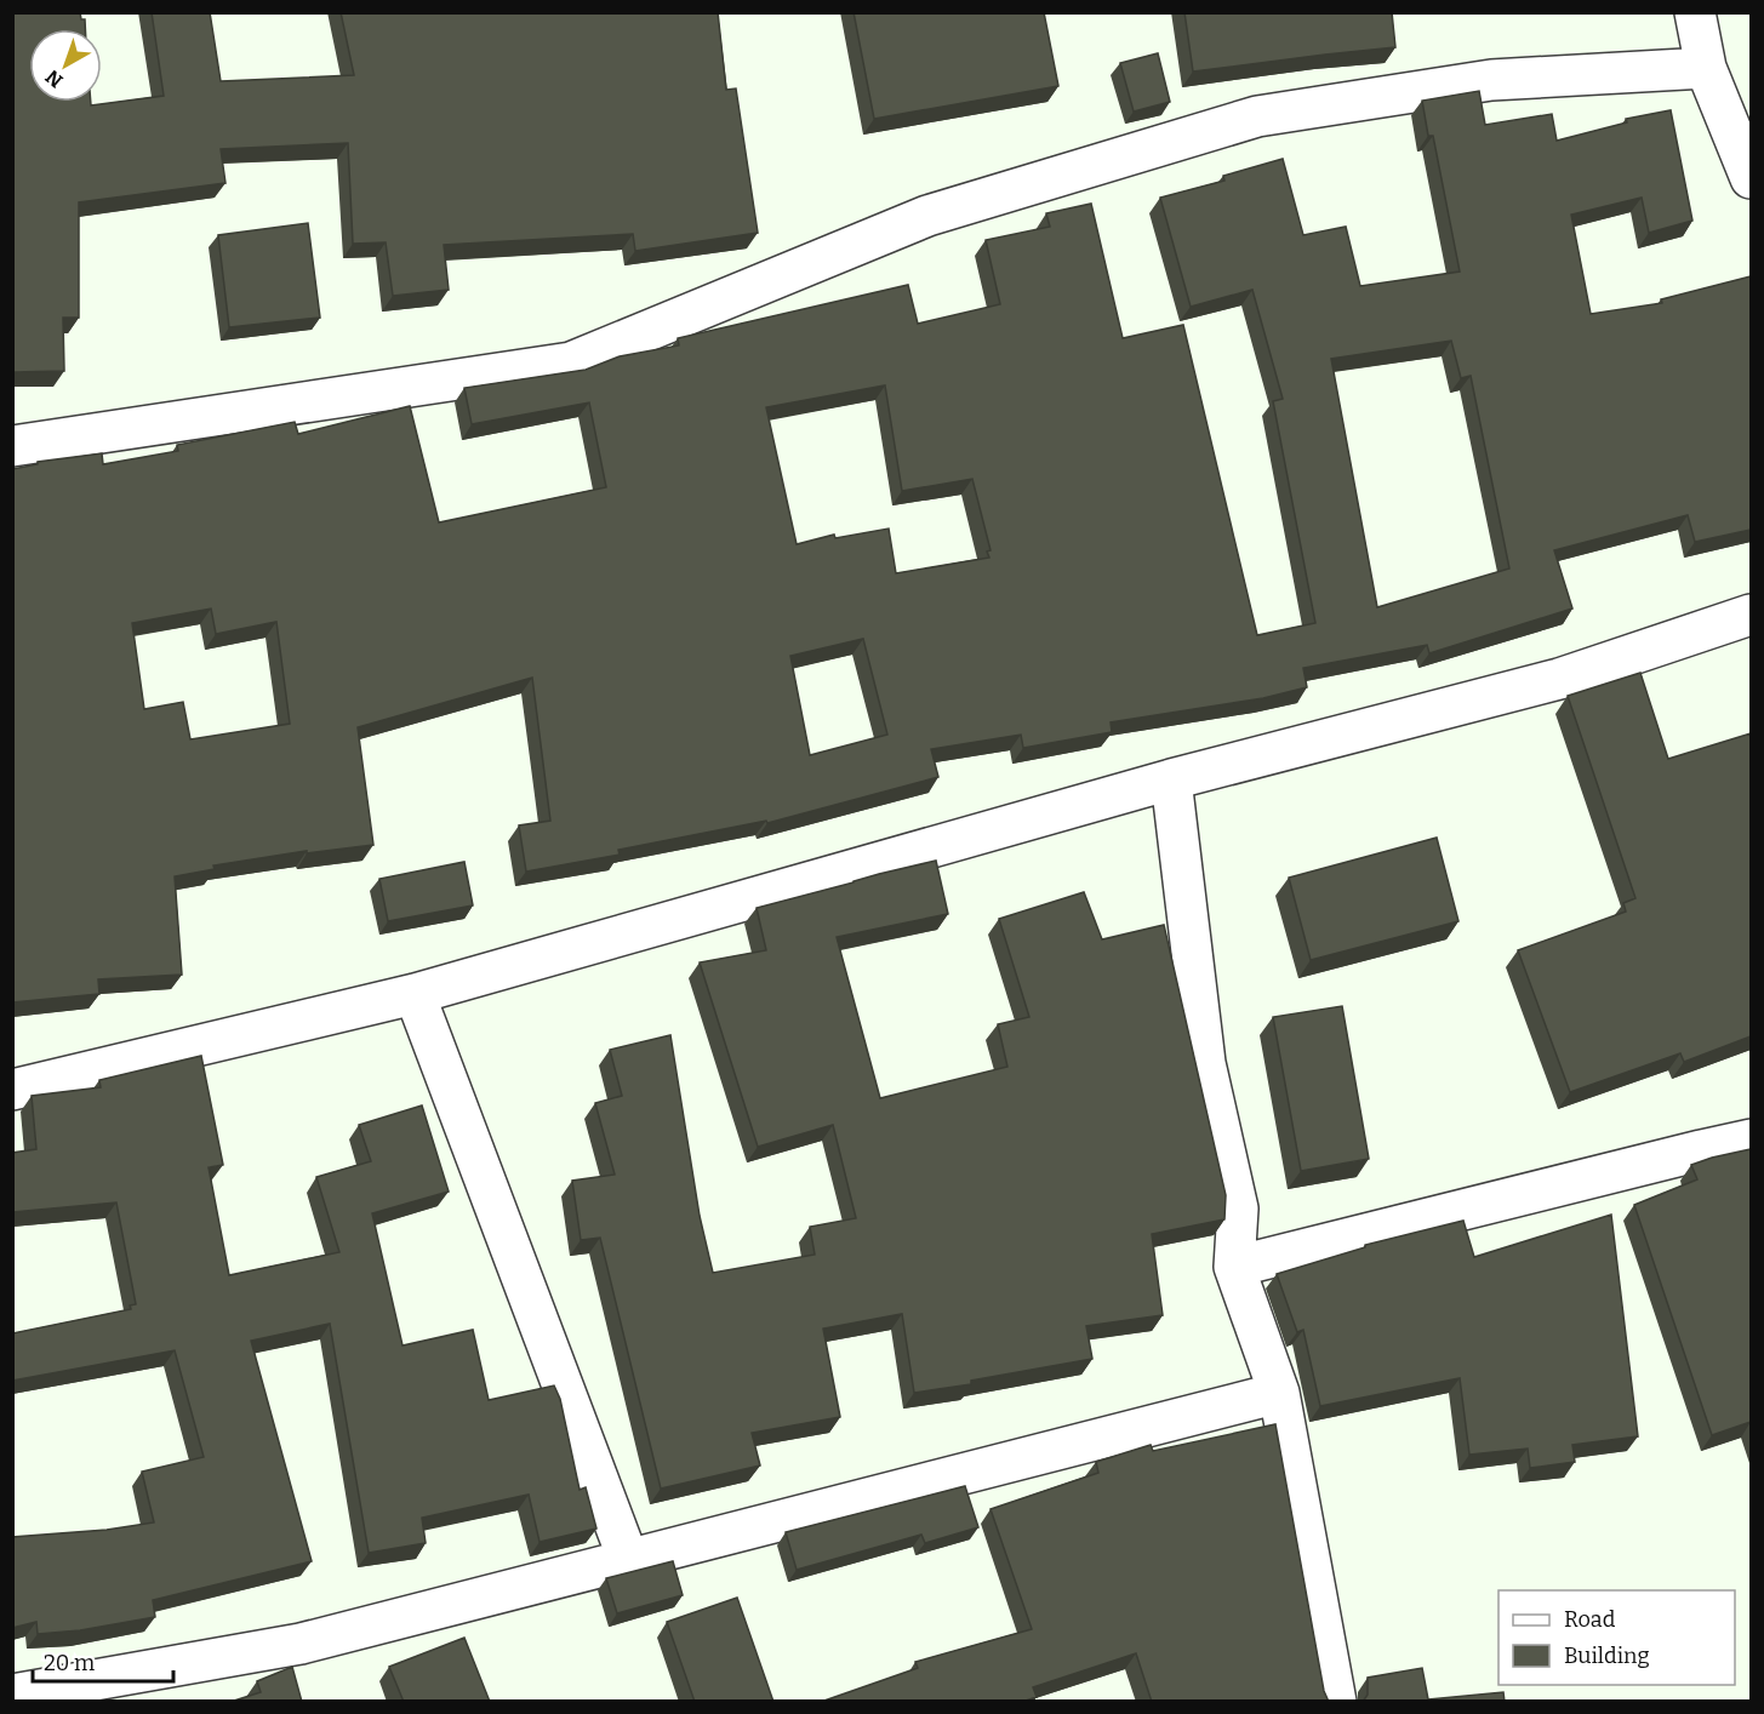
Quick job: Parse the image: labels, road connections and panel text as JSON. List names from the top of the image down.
{
  "legend": ["Road", "Building"],
  "scale_bar": "20 m",
  "north": "bottom left"
}
